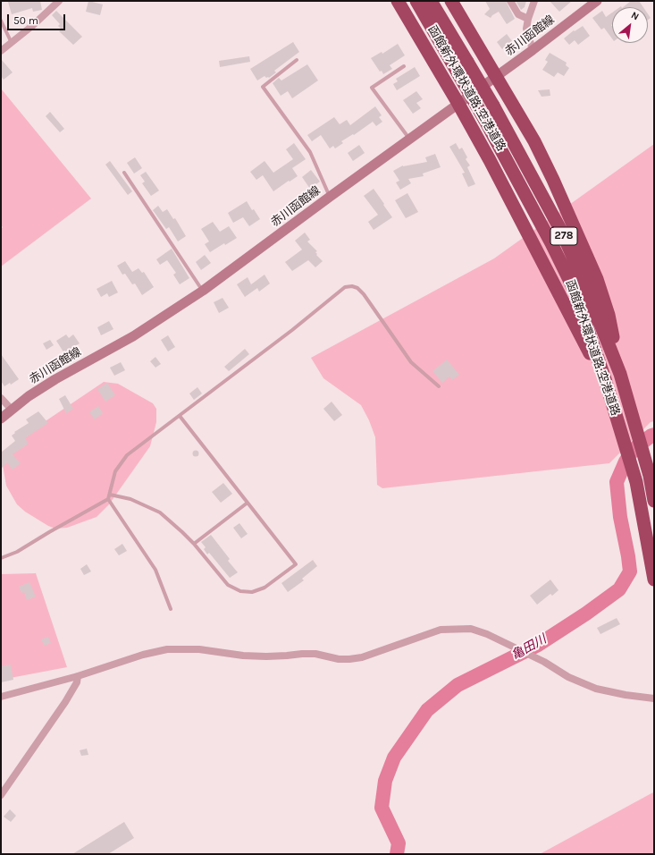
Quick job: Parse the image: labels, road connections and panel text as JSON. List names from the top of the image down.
{
  "streets": {
    "highway": ["函館新外環状道路;空港道路", "278"],
    "main road": ["赤川函館線"]
  },
  "water": ["亀田川"],
  "scale_bar": "50 m",
  "north": "top right"
}
